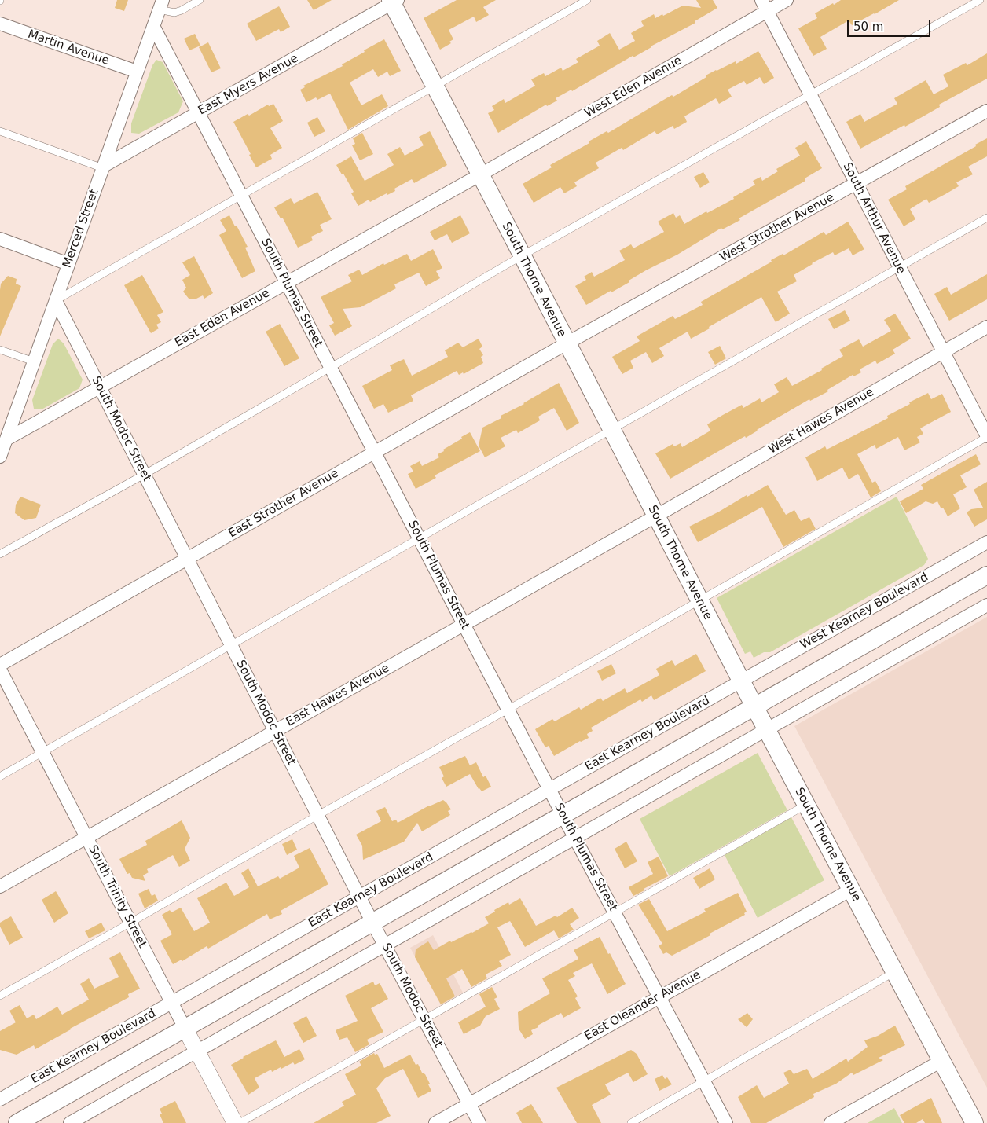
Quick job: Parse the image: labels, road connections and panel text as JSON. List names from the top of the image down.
{
  "streets": {
    "main road": ["South Thorne Avenue"],
    "street": [
      "Martin Avenue",
      "East Myers Avenue",
      "West Eden Avenue",
      "South Arthur Avenue",
      "West Strother Avenue",
      "Merced Street",
      "South Plumas Street",
      "East Eden Avenue",
      "West Hawes Avenue",
      "South Modoc Street",
      "East Strother Avenue",
      "West Kearney Boulevard",
      "East Hawes Avenue",
      "East Kearney Boulevard",
      "South Trinity Street",
      "East Oleander Avenue"
    ]
  },
  "crossings": [
    ["Martin Avenue", "Merced Street"],
    ["East Myers Avenue", "Merced Street"],
    ["East Myers Avenue", "South Thorne Avenue"],
    ["East Myers Avenue", "South Plumas Street"],
    ["West Eden Avenue", "South Arthur Avenue"],
    ["West Eden Avenue", "South Thorne Avenue"],
    ["West Eden Avenue", "East Eden Avenue"],
    ["South Arthur Avenue", "West Strother Avenue"],
    ["South Arthur Avenue", "West Hawes Avenue"],
    ["West Strother Avenue", "South Thorne Avenue"],
    ["West Strother Avenue", "East Strother Avenue"],
    ["Merced Street", "South Plumas Street"],
    ["Merced Street", "East Eden Avenue"],
    ["Merced Street", "South Modoc Street"],
    ["South Thorne Avenue", "East Eden Avenue"],
    ["South Thorne Avenue", "West Hawes Avenue"],
    ["South Thorne Avenue", "East Strother Avenue"],
    ["South Thorne Avenue", "West Kearney Boulevard"],
    ["South Thorne Avenue", "East Hawes Avenue"],
    ["South Thorne Avenue", "East Kearney Boulevard"],
    ["South Thorne Avenue", "East Oleander Avenue"],
    ["South Plumas Street", "East Eden Avenue"],
    ["South Plumas Street", "East Strother Avenue"],
    ["South Plumas Street", "East Hawes Avenue"],
    ["South Plumas Street", "East Kearney Boulevard"],
    ["South Plumas Street", "East Oleander Avenue"],
    ["East Eden Avenue", "South Modoc Street"],
    ["West Hawes Avenue", "East Hawes Avenue"],
    ["South Modoc Street", "East Strother Avenue"],
    ["South Modoc Street", "East Hawes Avenue"],
    ["South Modoc Street", "East Kearney Boulevard"],
    ["South Modoc Street", "East Oleander Avenue"],
    ["West Kearney Boulevard", "East Kearney Boulevard"],
    ["East Hawes Avenue", "South Trinity Street"],
    ["East Kearney Boulevard", "South Trinity Street"]
  ],
  "scale_bar": "50 m"
}
